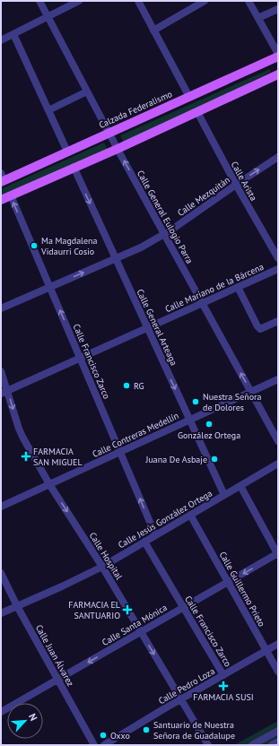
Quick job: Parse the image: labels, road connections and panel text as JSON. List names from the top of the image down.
{
  "streets": {
    "main road": ["Calzada Federalismo"],
    "street": [
      "Calle Arista",
      "Calle Mezquitán",
      "Calle General Eulogio Parra",
      "Calle Mariano de la Bárcena",
      "Calle General Arteaga",
      "Calle Francisco Zarco",
      "Calle Contreras Medellín",
      "Calle Jesús González Ortega",
      "Calle Hospital",
      "Calle Guillermo Prieto",
      "Calle Santa Mónica",
      "Calle Juan Álvarez",
      "Calle Pedro Loza"
    ]
  },
  "crossings": [
    ["Calzada Federalismo", "Calle General Eulogio Parra"],
    ["Calle Arista", "Calle Mezquitán"],
    ["Calle Mezquitán", "Calle General Eulogio Parra"],
    ["Calle Mezquitán", "Calle General Arteaga"],
    ["Calle Mezquitán", "Calle Francisco Zarco"],
    ["Calle General Eulogio Parra", "Calle Mariano de la Bárcena"],
    ["Calle General Eulogio Parra", "Calle Contreras Medellín"],
    ["Calle Mariano de la Bárcena", "Calle General Arteaga"],
    ["Calle Mariano de la Bárcena", "Calle Francisco Zarco"],
    ["Calle Mariano de la Bárcena", "Calle Hospital"],
    ["Calle General Arteaga", "Calle Contreras Medellín"],
    ["Calle General Arteaga", "Calle Jesús González Ortega"],
    ["Calle Francisco Zarco", "Calle Contreras Medellín"],
    ["Calle Francisco Zarco", "Calle Jesús González Ortega"],
    ["Calle Francisco Zarco", "Calle Santa Mónica"],
    ["Calle Francisco Zarco", "Calle Pedro Loza"],
    ["Calle Contreras Medellín", "Calle Hospital"],
    ["Calle Jesús González Ortega", "Calle Hospital"],
    ["Calle Jesús González Ortega", "Calle Guillermo Prieto"],
    ["Calle Jesús González Ortega", "Calle Juan Álvarez"],
    ["Calle Hospital", "Calle Santa Mónica"],
    ["Calle Hospital", "Calle Pedro Loza"],
    ["Calle Guillermo Prieto", "Calle Santa Mónica"],
    ["Calle Guillermo Prieto", "Calle Pedro Loza"],
    ["Calle Santa Mónica", "Calle Juan Álvarez"]
  ],
  "one_way": [
    "Calle Mezquitán",
    "Calle General Eulogio Parra",
    "Calle General Arteaga",
    "Calle Francisco Zarco",
    "Calle Hospital",
    "Calle Santa Mónica"
  ],
  "places": {
    "other": [
      "Ma Magdalena Vidaurri Cosio",
      "RG",
      "Nuestra Señora de Dolores",
      "González Ortega",
      "Juana De Asbaje",
      "Santuario de Nuestra Señora de Guadalupe",
      "Oxxo"
    ],
    "health": ["FARMACIA SAN MIGUEL", "FARMACIA EL SANTUARIO", "FARMACIA SUSI"]
  },
  "north": "top right"
}
